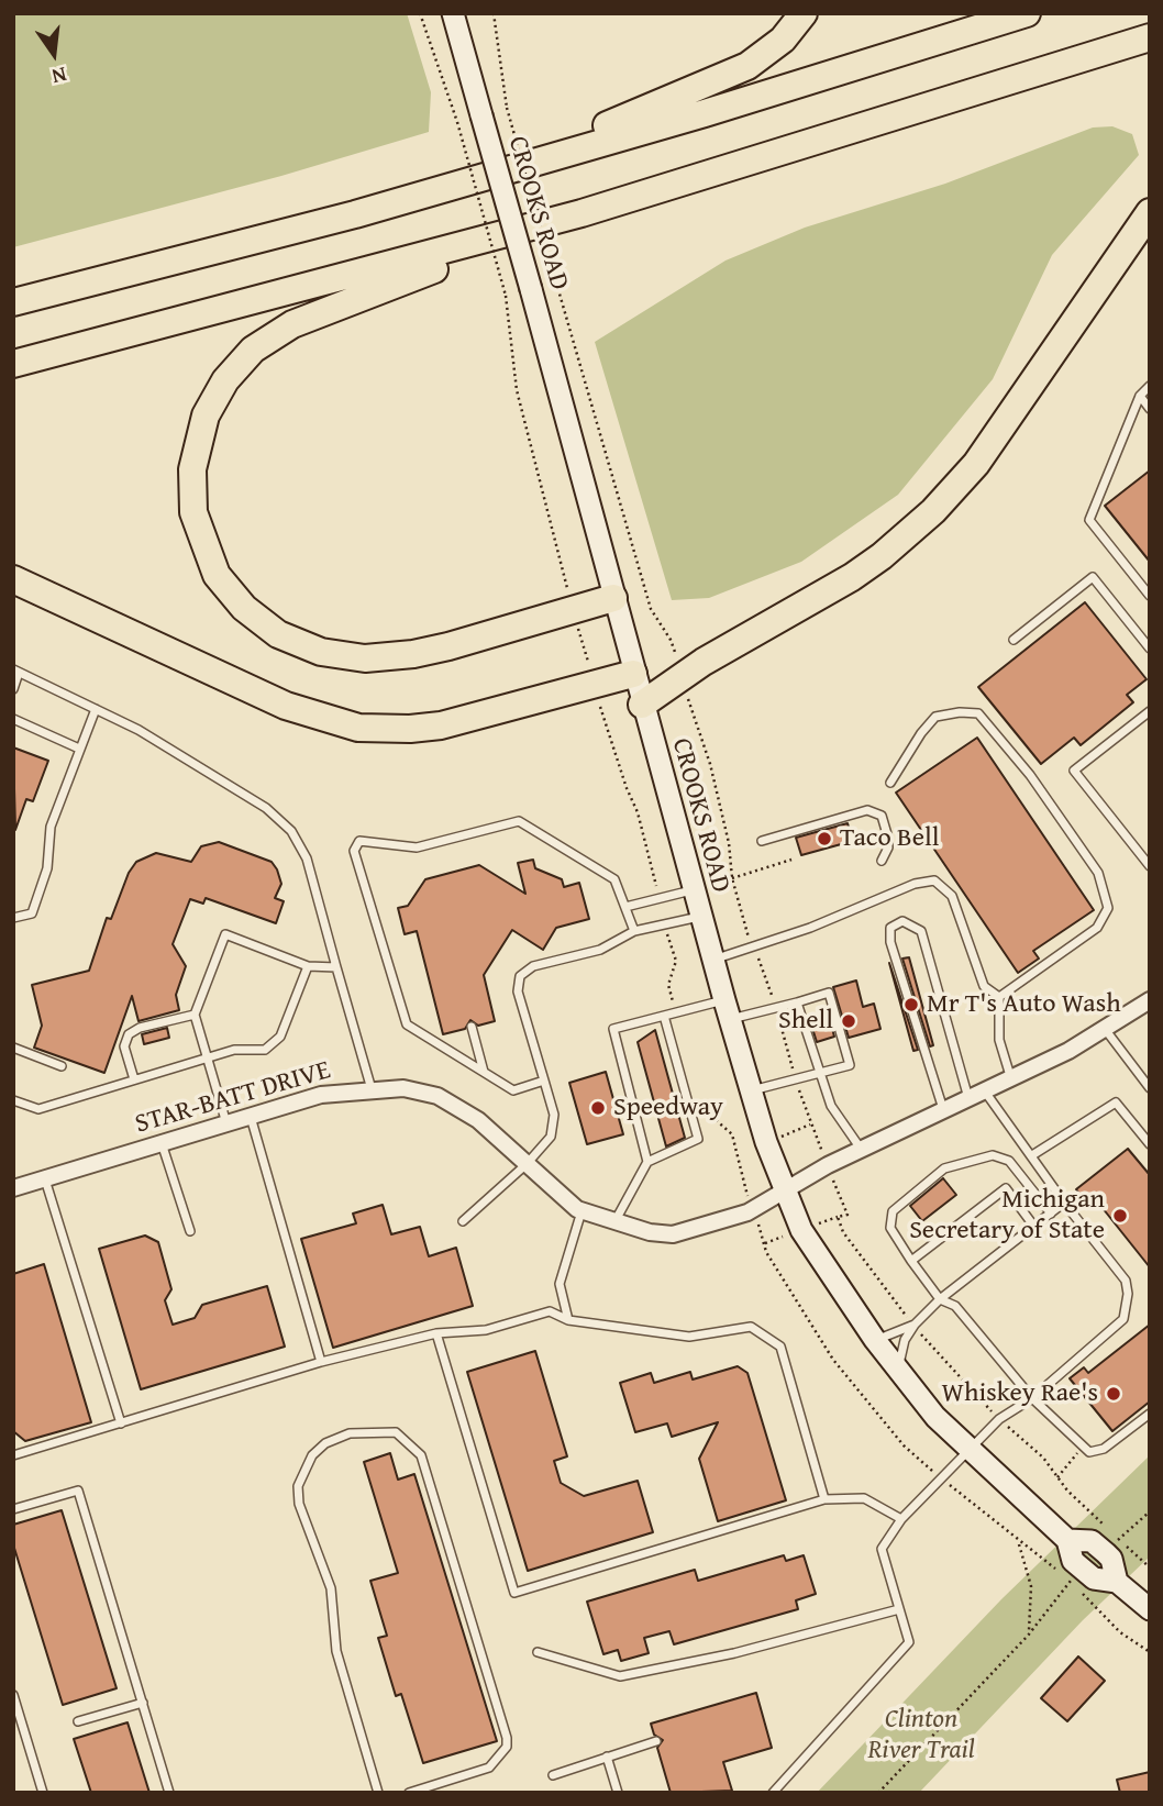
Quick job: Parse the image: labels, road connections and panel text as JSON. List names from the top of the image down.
{
  "streets": {
    "main road": ["CROOKS ROAD"],
    "street": ["STAR-BATT DRIVE"]
  },
  "crossings": [
    ["CROOKS ROAD", "STAR-BATT DRIVE"]
  ],
  "parks": ["Clinton River Trail"],
  "places": [
    "Taco Bell",
    "Mr T's Auto Wash",
    "Shell",
    "Speedway",
    "Michigan Secretary of State",
    "Whiskey Rae's"
  ],
  "north": "bottom"
}
